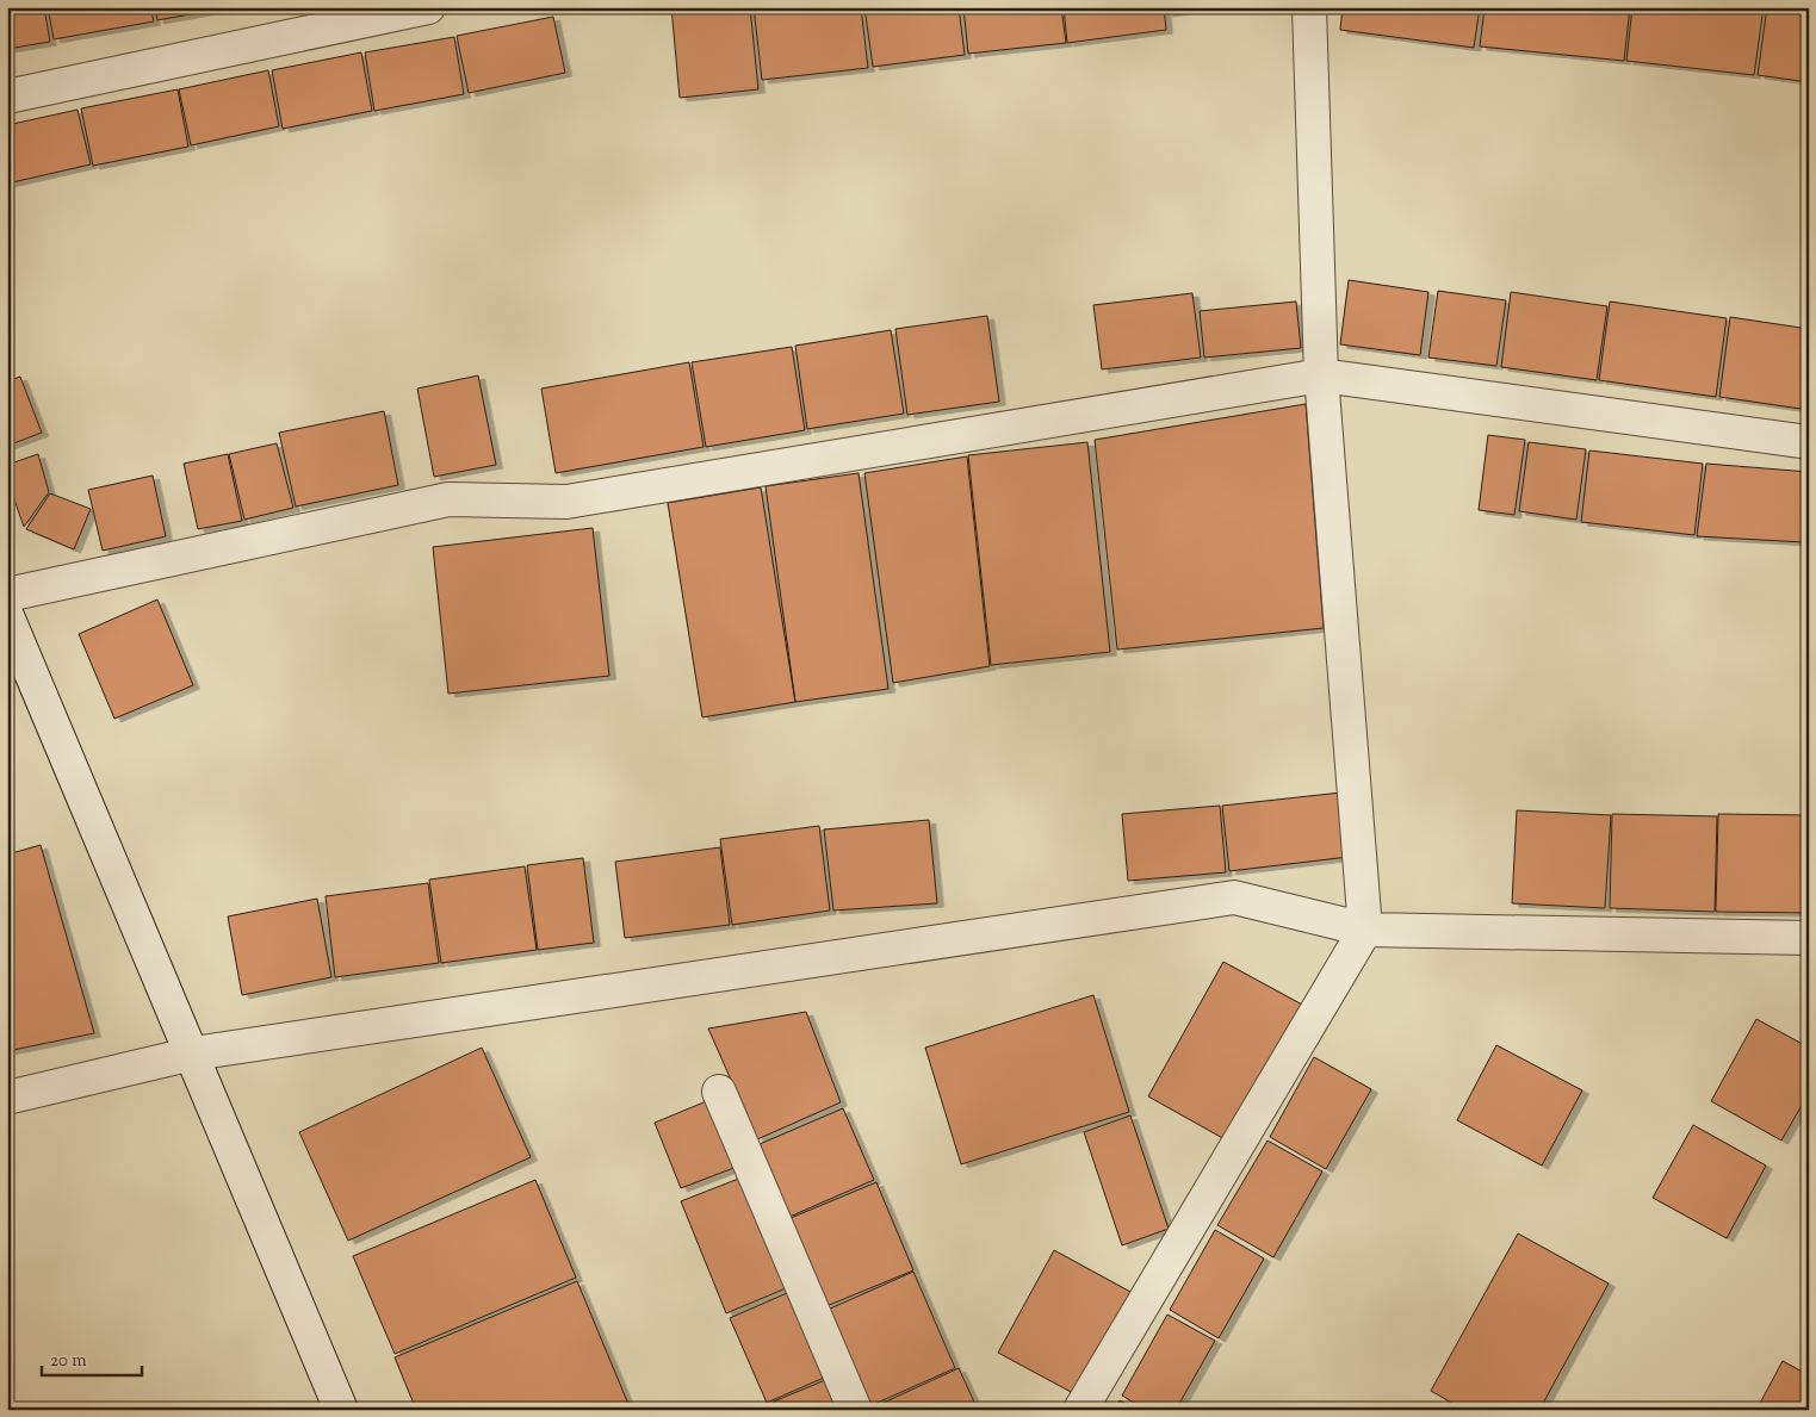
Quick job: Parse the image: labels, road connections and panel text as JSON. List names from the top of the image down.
{
  "scale_bar": "20 m"
}
